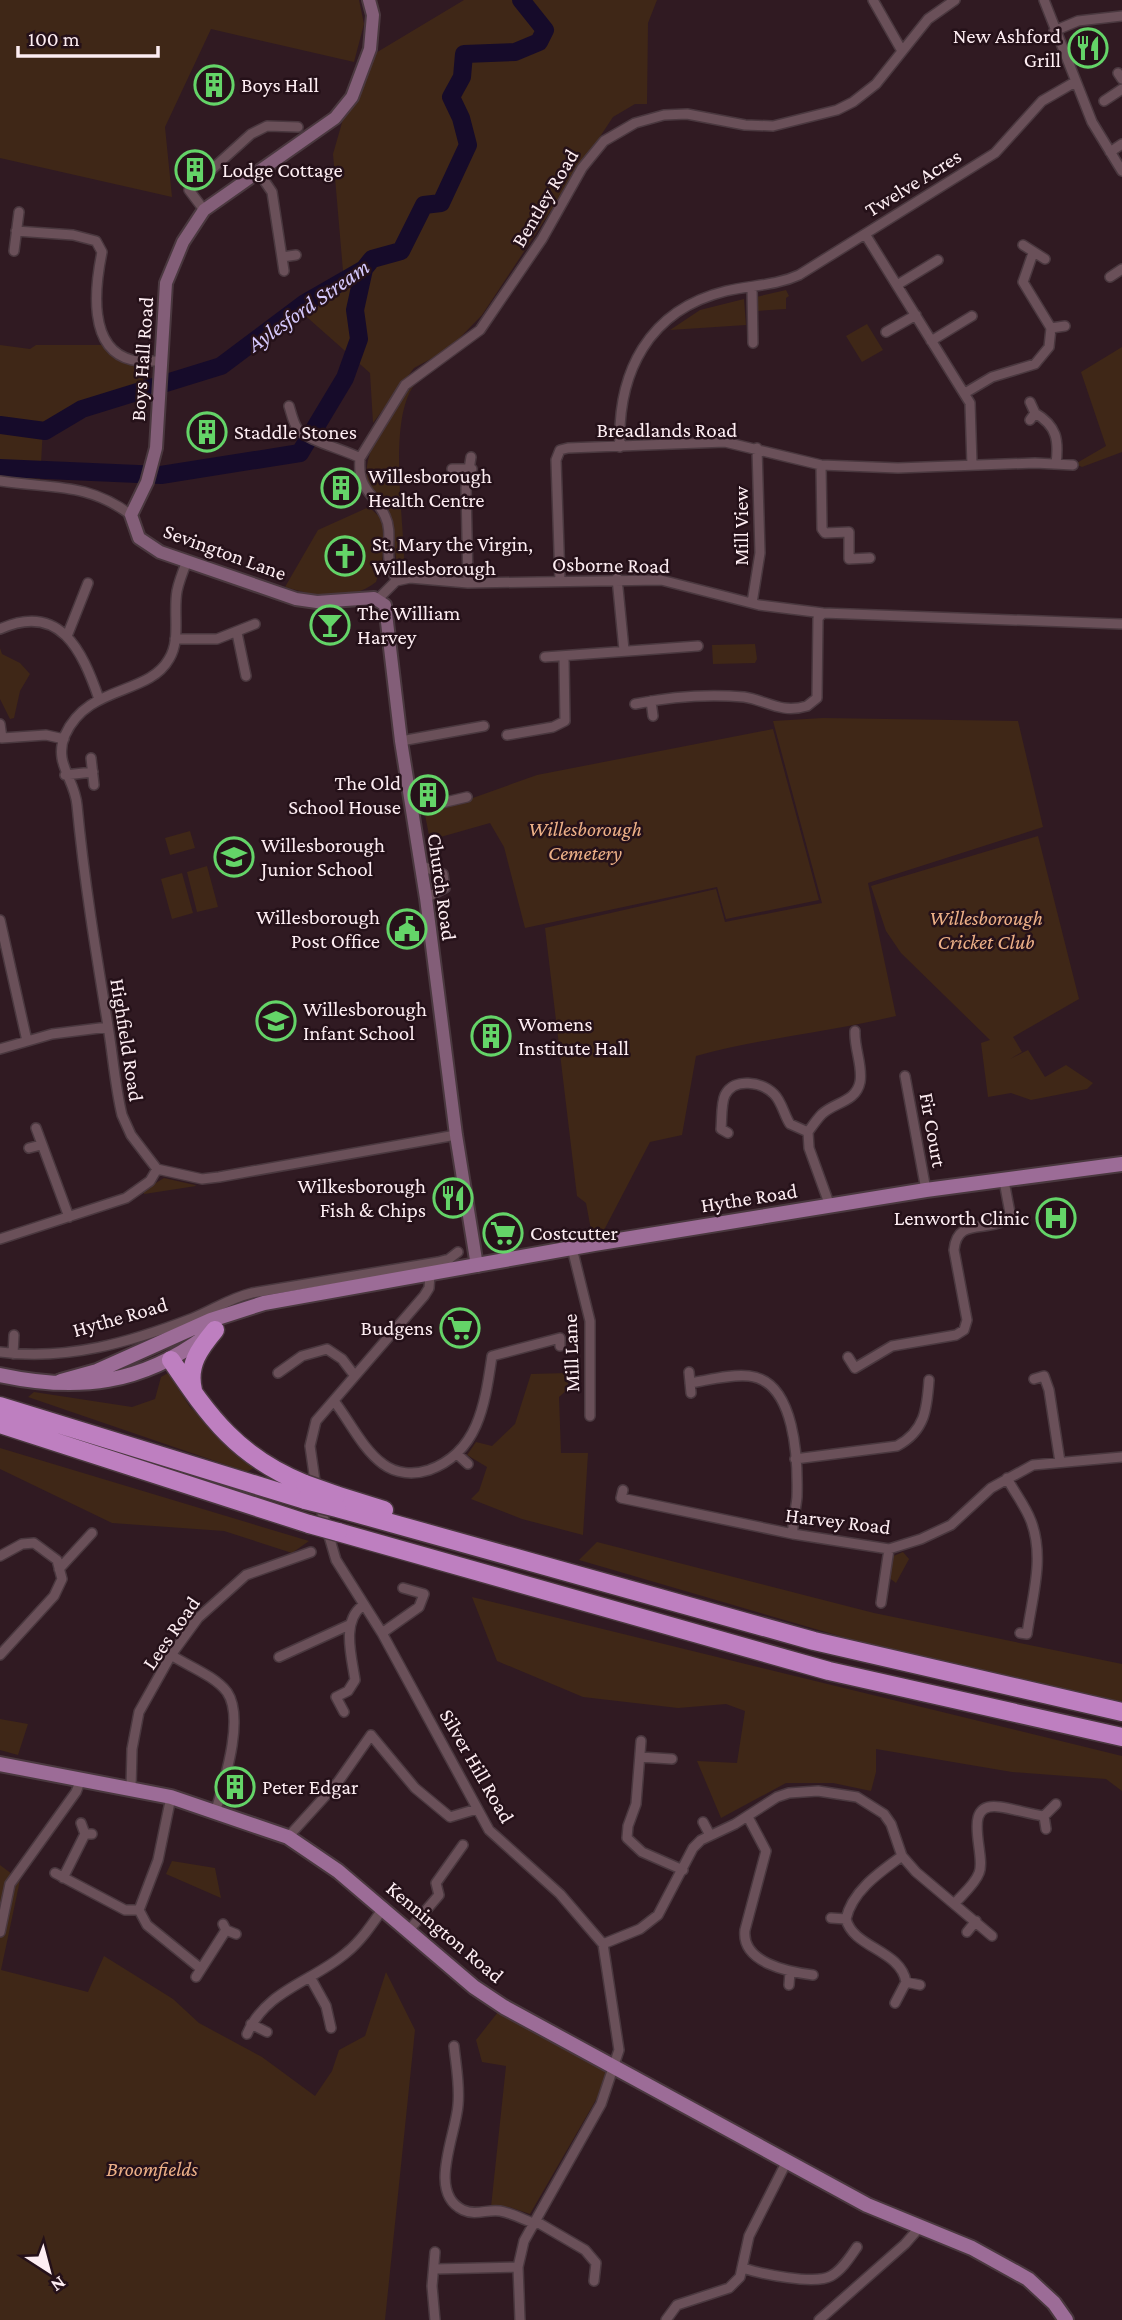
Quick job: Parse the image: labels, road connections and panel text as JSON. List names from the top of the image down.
{
  "streets": {
    "main road": ["Hythe Road", "Kennington Road"],
    "street": [
      "Twelve Acres",
      "Bentley Road",
      "Boys Hall Road",
      "Breadlands Road",
      "Mill View",
      "Sevington Lane",
      "Osborne Road",
      "Church Road",
      "Highfield Road",
      "Fir Court",
      "Mill Lane",
      "Harvey Road",
      "Lees Road",
      "Silver Hill Road"
    ]
  },
  "crossings": [
    ["Twelve Acres", "Breadlands Road"],
    ["Boys Hall Road", "Sevington Lane"],
    ["Breadlands Road", "Mill View"],
    ["Breadlands Road", "Osborne Road"],
    ["Mill View", "Osborne Road"],
    ["Sevington Lane", "Church Road"],
    ["Church Road", "Hythe Road"],
    ["Fir Court", "Hythe Road"],
    ["Hythe Road", "Mill Lane"],
    ["Lees Road", "Kennington Road"]
  ],
  "water": ["Aylesford Stream"],
  "parks": ["Willesborough Cemetery", "Willesborough Cricket Club", "Broomfields"],
  "places": {
    "restaurant": ["New Ashford Grill", "Wilkesborough Fish & Chips"],
    "building": [
      "Boys Hall",
      "Lodge Cottage",
      "Staddle Stones",
      "Willesborough Health Centre",
      "The Old School House",
      "Womens Institute Hall",
      "Peter Edgar"
    ],
    "church": ["St. Mary the Virgin, Willesborough"],
    "bar": ["The William Harvey"],
    "school or university": ["Willesborough Junior School", "Willesborough Infant School"],
    "public building": ["Willesborough Post Office"],
    "hospital": ["Lenworth Clinic"],
    "supermarket": ["Costcutter", "Budgens"]
  },
  "scale_bar": "100 m",
  "north": "bottom right"
}
